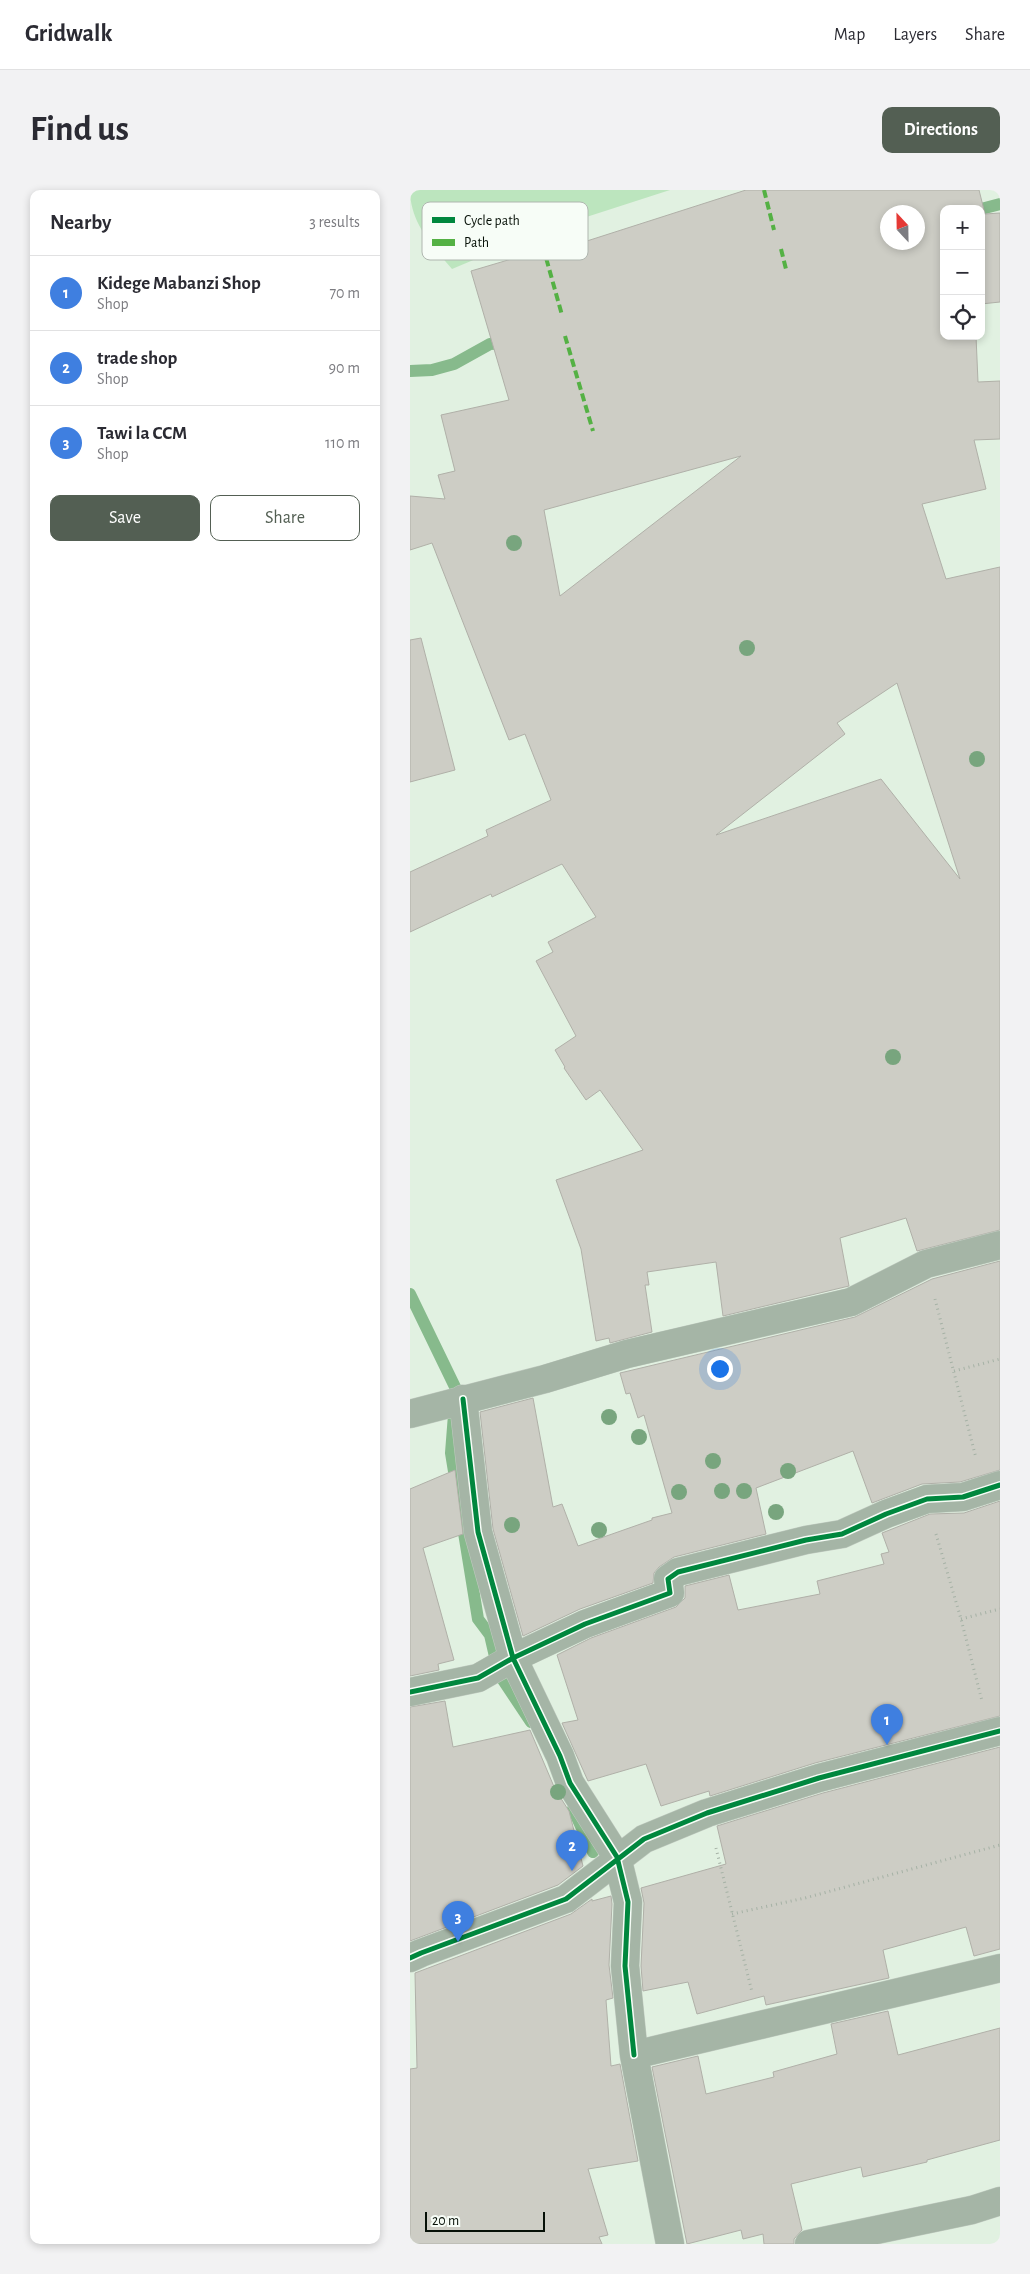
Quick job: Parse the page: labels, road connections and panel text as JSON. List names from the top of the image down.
{
  "legend": ["Cycle path", "Path"],
  "scale_bar": "20 m",
  "north": "top",
  "page": {
    "header": "Gridwalk",
    "nav": ["Map", "Layers", "Share"],
    "buttons": [
      "Directions",
      ["Save", "Share"]
    ],
    "title": "Find us",
    "heading": ["Nearby", "3 results"],
    "map_buttons": ["+", "−"],
    "list": [
      {
        "mark": "1",
        "name": "Kidege Mabanzi Shop",
        "note": "Shop",
        "value": "70 m"
      },
      {
        "mark": "2",
        "name": "trade shop",
        "note": "Shop",
        "value": "90 m"
      },
      {
        "mark": "3",
        "name": "Tawi la CCM",
        "note": "Shop",
        "value": "110 m"
      }
    ],
    "pins": ["1", "2", "3"],
    "scale": "20 m"
  }
}
